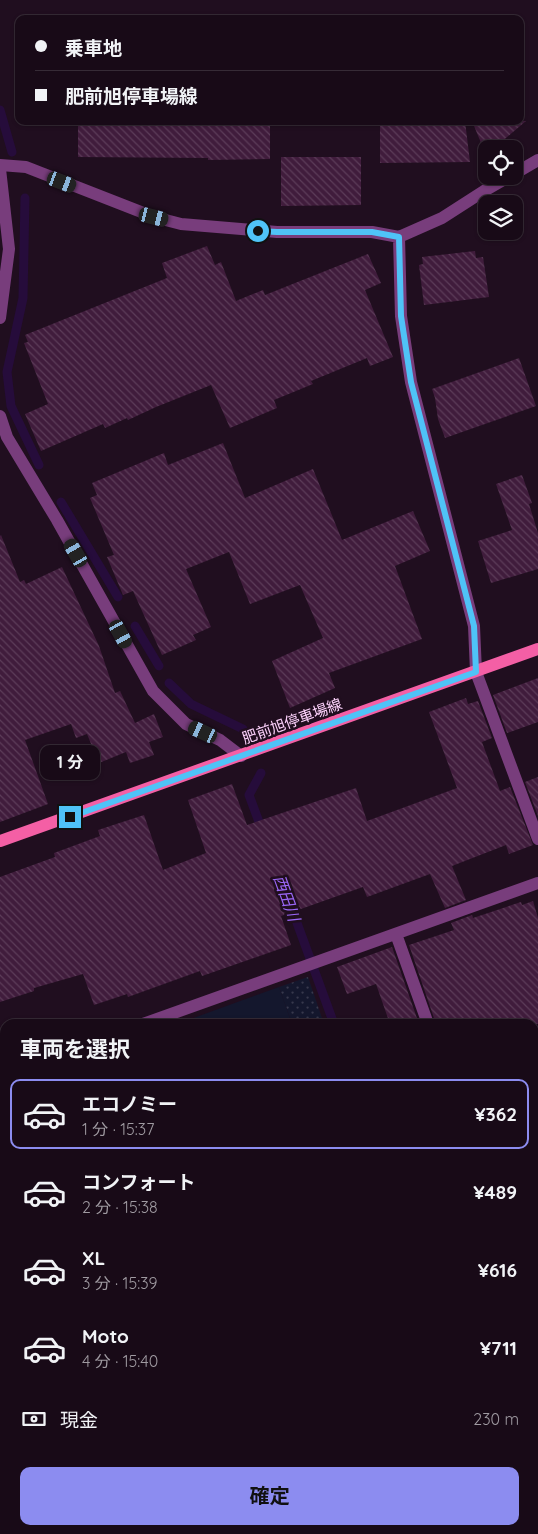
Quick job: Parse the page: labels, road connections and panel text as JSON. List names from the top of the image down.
{
  "streets": {
    "main road": ["肥前旭停車場線"]
  },
  "water": ["西田川"],
  "page": {
    "banner": ["乗車地", "肥前旭停車場線"],
    "bubble": "1 分",
    "heading": "車両を選択",
    "list": [
      {
        "name": "エコノミー",
        "note": "1 分 · 15:37",
        "value": "¥362"
      },
      {
        "name": "コンフォート",
        "note": "2 分 · 15:38",
        "value": "¥489"
      },
      {
        "name": "XL",
        "note": "3 分 · 15:39",
        "value": "¥616"
      },
      {
        "name": "Moto",
        "note": "4 分 · 15:40",
        "value": "¥711"
      }
    ],
    "pay": ["現金", "230 m"],
    "buttons": "確定"
  }
}
